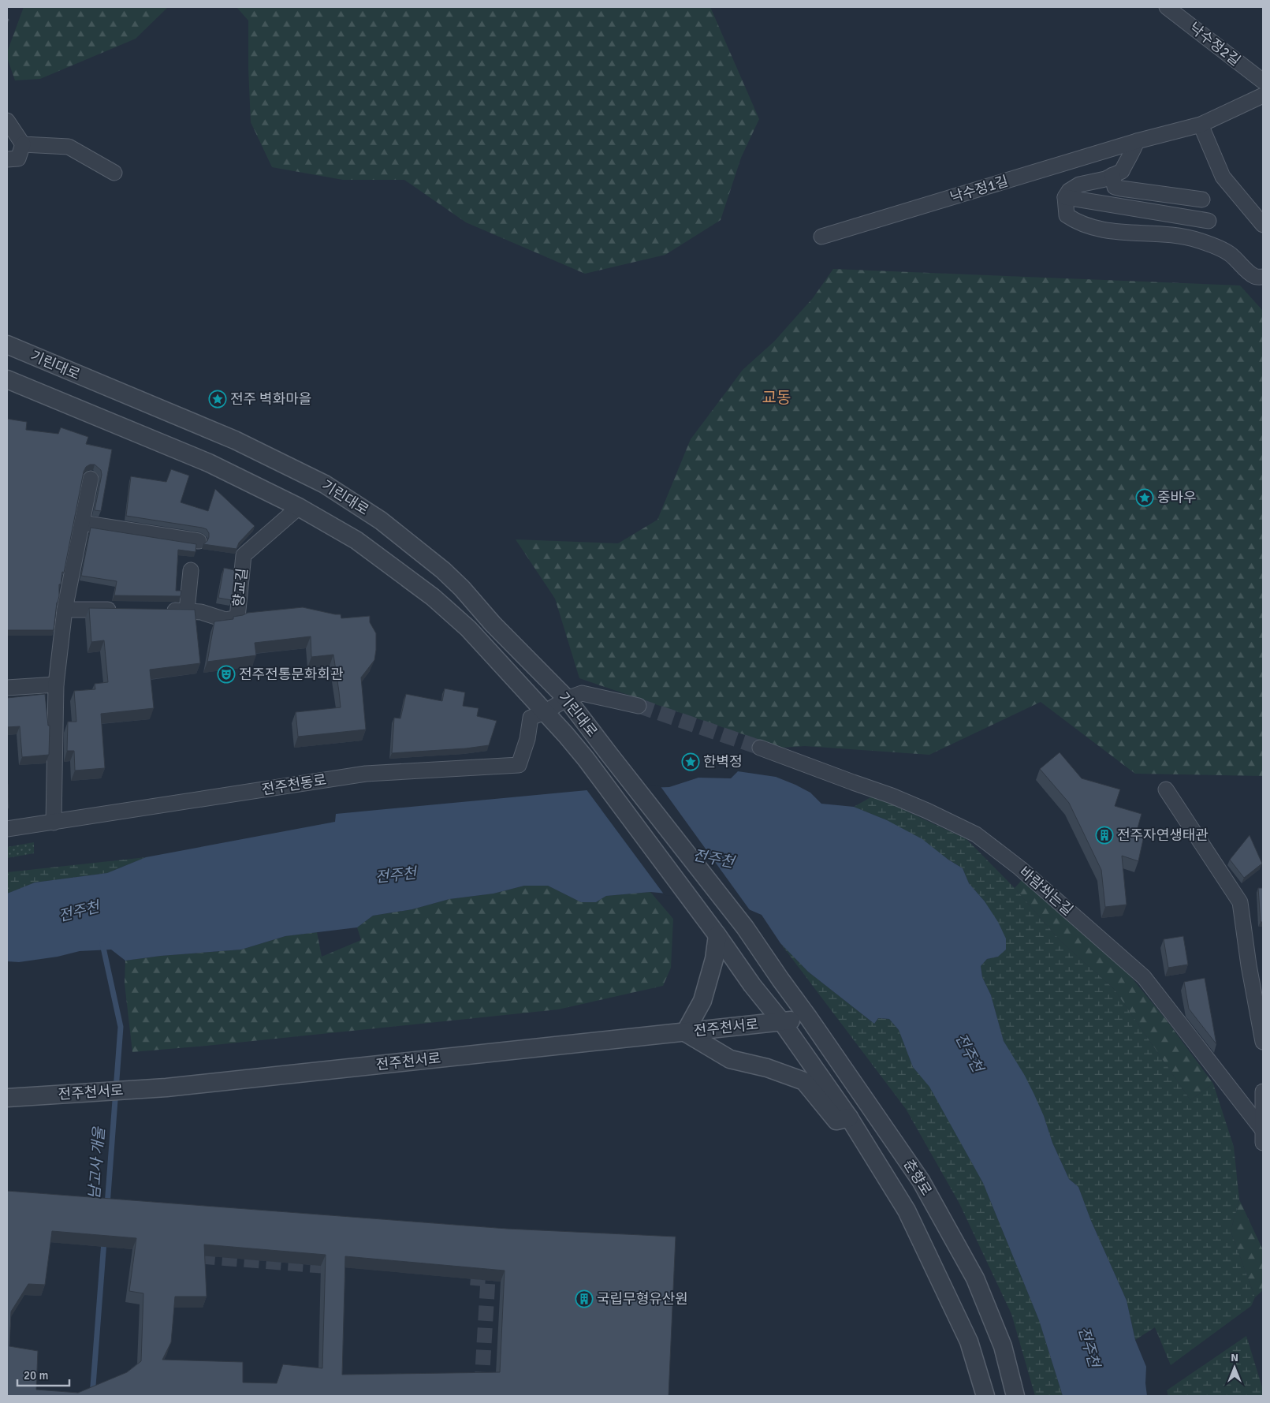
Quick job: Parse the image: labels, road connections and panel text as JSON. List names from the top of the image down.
{
  "streets": {
    "street": [
      "낙수정2길",
      "낙수정1길",
      "기린대로",
      "향교길",
      "전주천동로",
      "바람쐬는길",
      "전주천서로",
      "춘향로"
    ]
  },
  "crossings": [
    ["기린대로", "향교길"],
    ["기린대로", "전주천동로"],
    ["기린대로", "춘향로"],
    ["전주천서로", "춘향로"]
  ],
  "districts": ["교동"],
  "water": ["전주천", "남고사 개울"],
  "places": {
    "place": ["전주 벽화마을", "중바우", "한벽정"],
    "theatre": ["전주전통문화회관"],
    "building": ["전주자연생태관", "국립무형유산원"]
  },
  "scale_bar": "20 m",
  "north": "top"
}
